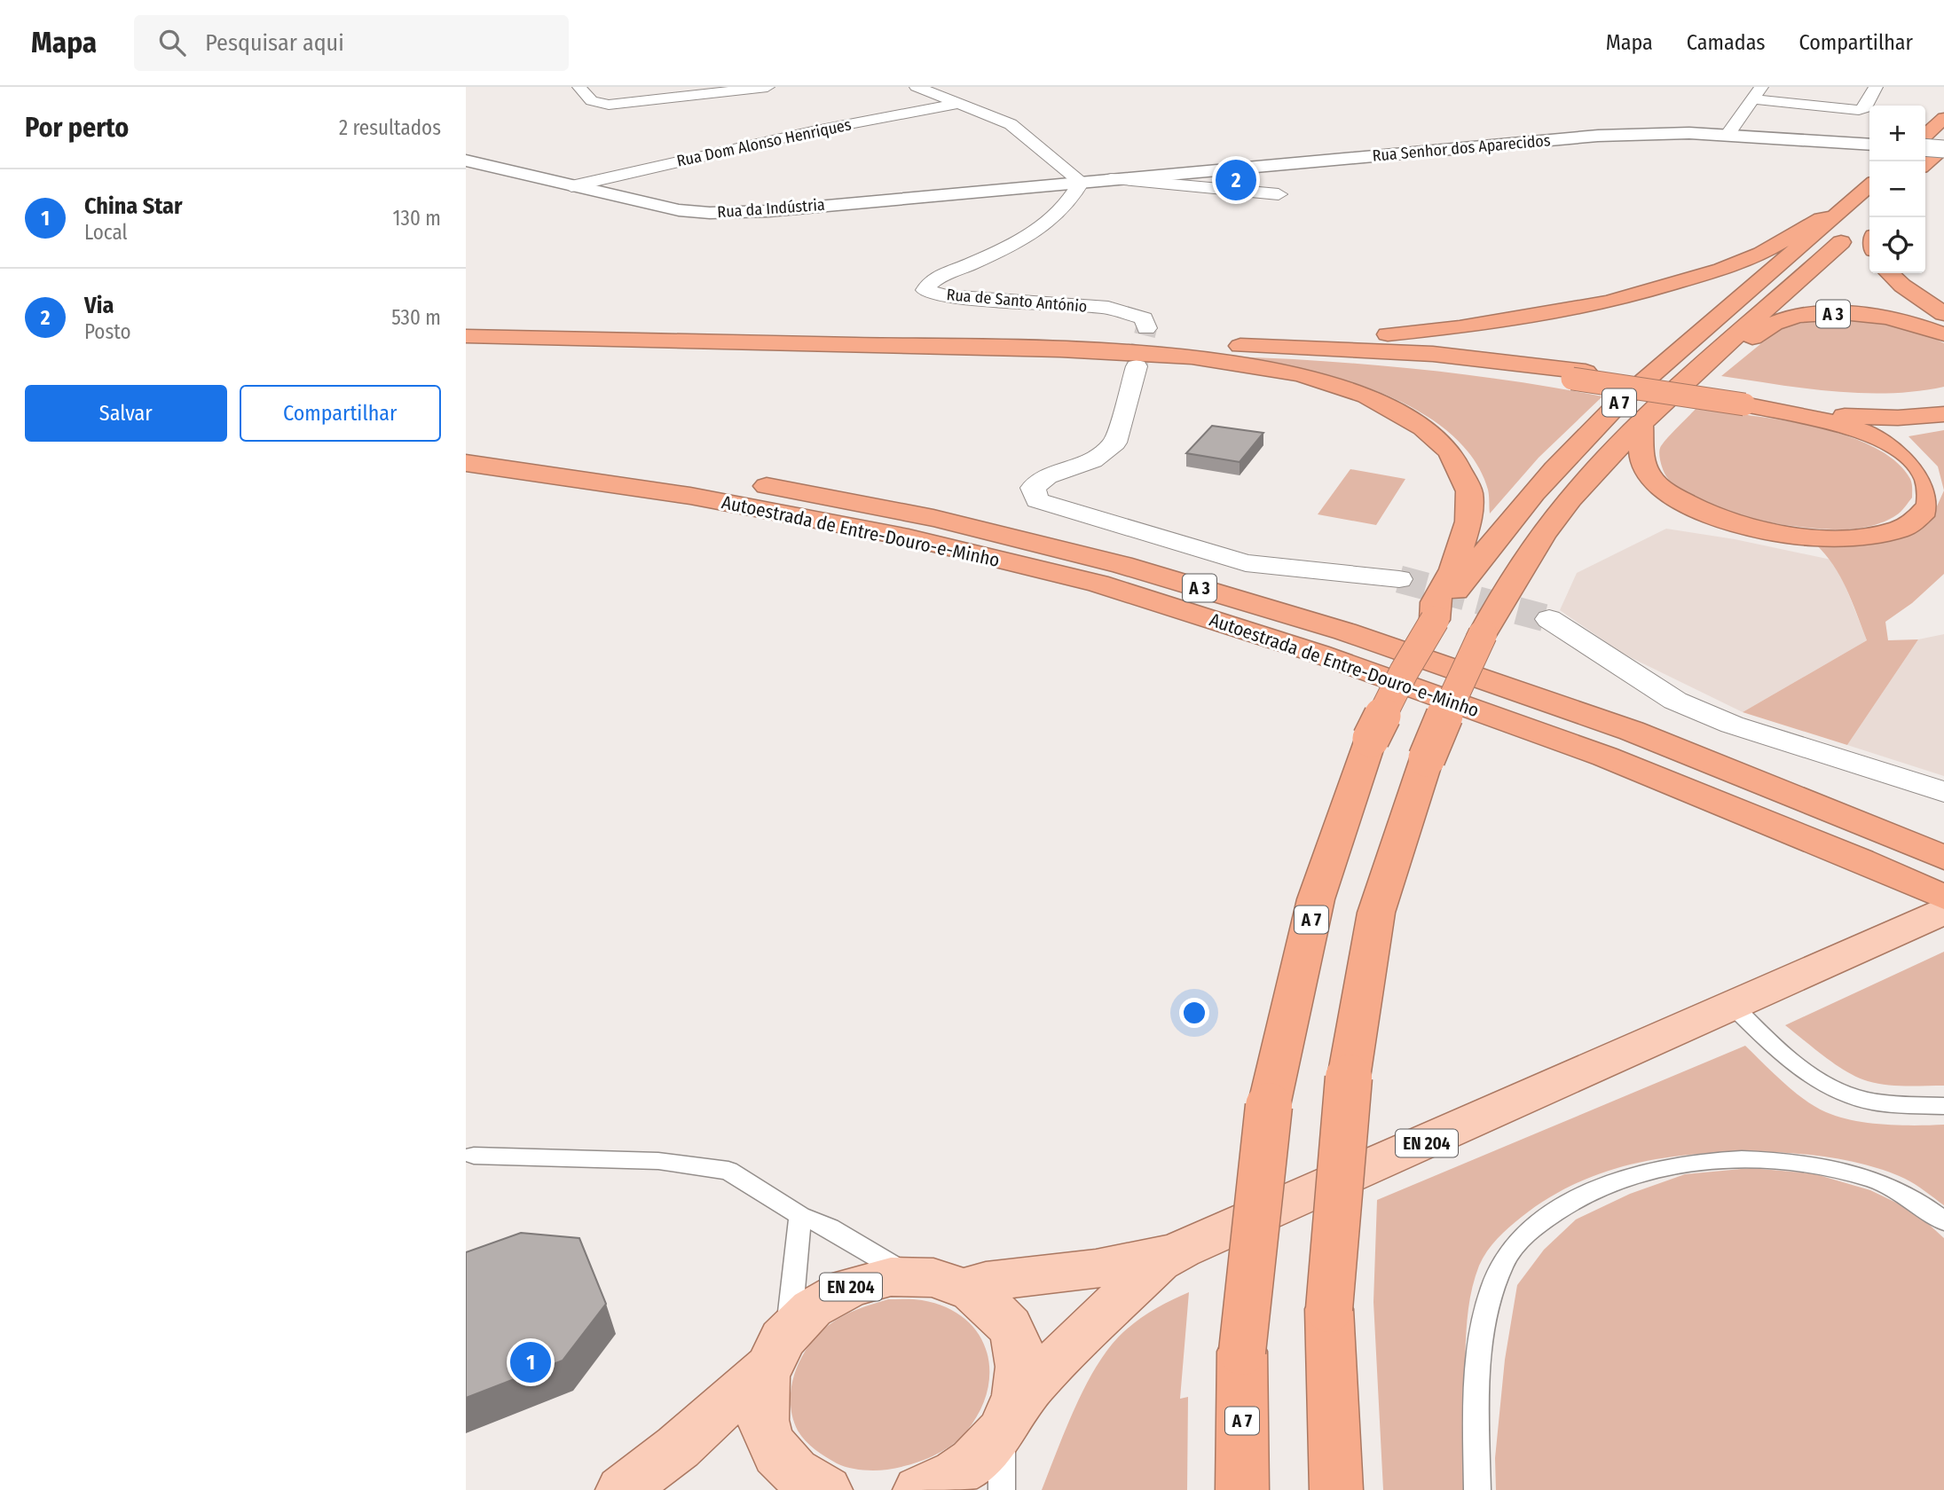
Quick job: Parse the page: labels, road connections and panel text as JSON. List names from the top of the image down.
{
  "streets": {
    "highway": ["A 3", "A 7", "Autoestrada de Entre-Douro-e-Minho"],
    "main road": ["EN 204"],
    "street": [
      "Rua Dom Alonso Henriques",
      "Rua Senhor dos Aparecidos",
      "Rua da Indústria",
      "Rua de Santo António"
    ]
  },
  "crossings": [
    ["Rua Dom Alonso Henriques", "Rua da Indústria"],
    ["Rua Senhor dos Aparecidos", "Rua da Indústria"],
    ["Rua Senhor dos Aparecidos", "Rua de Santo António"],
    ["Rua da Indústria", "Rua de Santo António"],
    ["A 3", "A 7"]
  ],
  "page": {
    "header": "Mapa",
    "search": "Pesquisar aqui",
    "nav": ["Mapa", "Camadas", "Compartilhar"],
    "heading": ["Por perto", "2 resultados"],
    "map_buttons": ["+", "−"],
    "pins": ["2", "1"],
    "list": [
      {
        "mark": "1",
        "name": "China Star",
        "note": "Local",
        "value": "130 m"
      },
      {
        "mark": "2",
        "name": "Via",
        "note": "Posto",
        "value": "530 m"
      }
    ],
    "buttons": ["Salvar", "Compartilhar"]
  }
}
